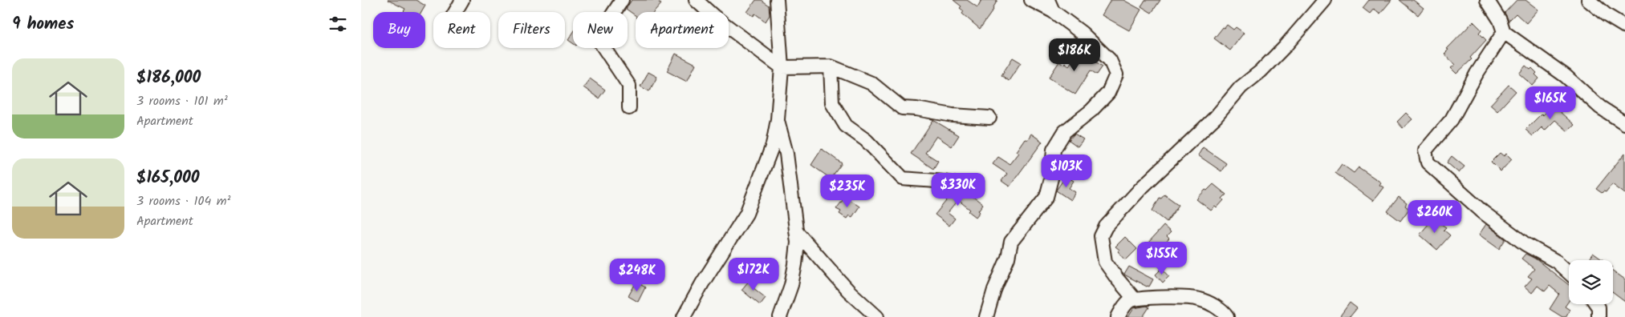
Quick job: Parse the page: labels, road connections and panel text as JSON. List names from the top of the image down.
{
  "page": {
    "heading": "9 homes",
    "chip": [
      "Buy",
      "Rent",
      "Filters",
      "New",
      "Apartment"
    ],
    "price": [
      "$186K",
      "$165K",
      "$103K",
      "$330K",
      "$235K",
      "$260K",
      "$155K",
      "$172K",
      "$248K"
    ],
    "list": [
      {
        "name": "$186,000",
        "note": "3 rooms · 101 m² · Apartment"
      },
      {
        "name": "$165,000",
        "note": "3 rooms · 104 m² · Apartment"
      }
    ]
  }
}
